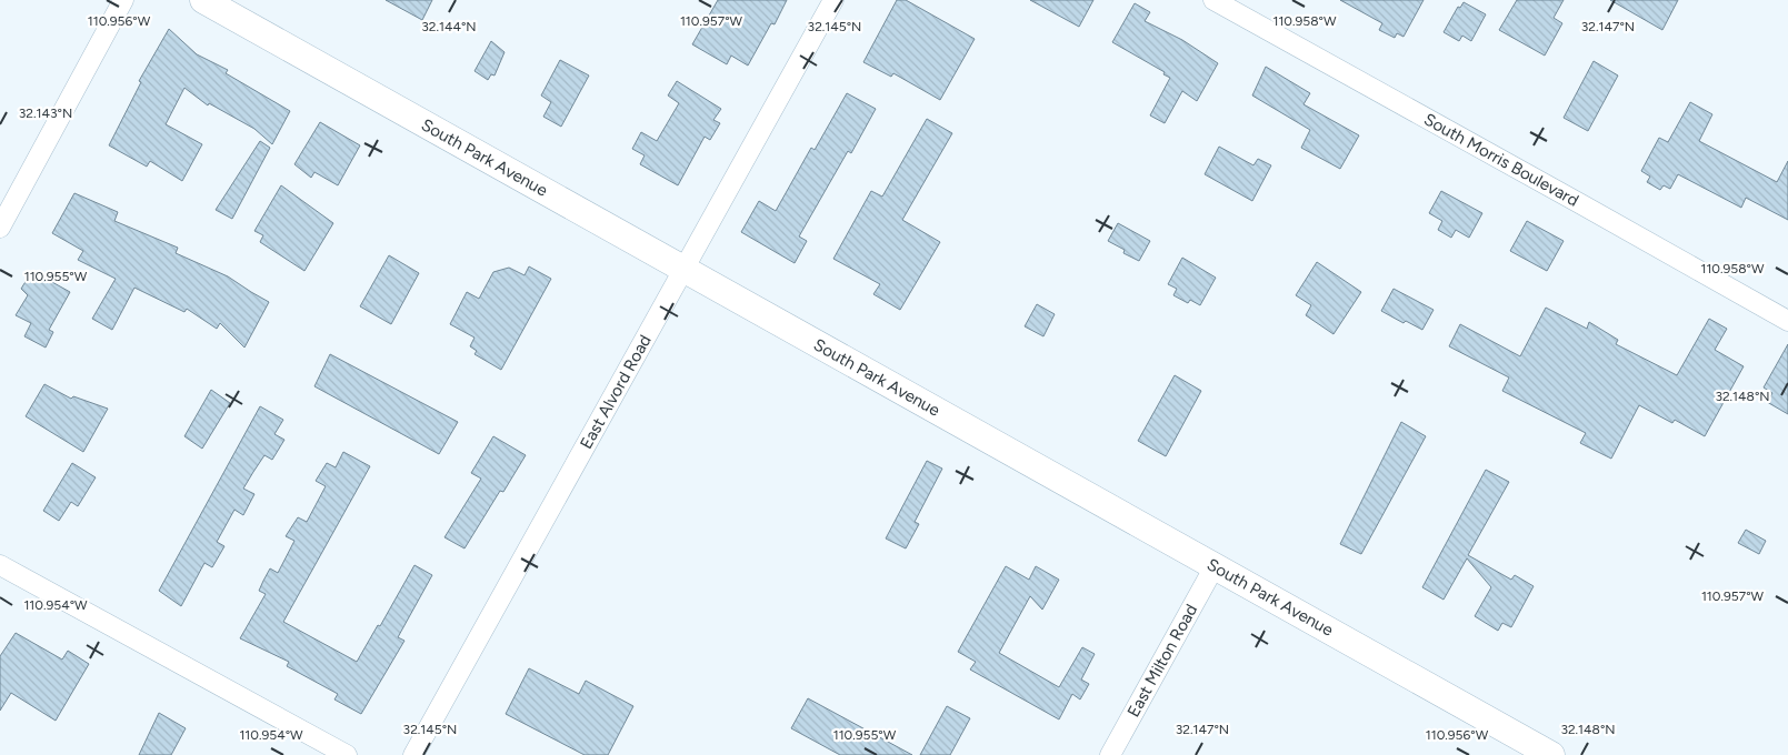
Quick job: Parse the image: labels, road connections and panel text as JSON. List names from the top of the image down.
{
  "streets": {
    "main road": ["South Park Avenue"],
    "street": ["South Morris Boulevard", "East Alvord Road", "East Milton Road"]
  },
  "crossings": [
    ["South Park Avenue", "East Alvord Road"],
    ["South Park Avenue", "East Milton Road"]
  ],
  "coordinates": [
    "110.956°W",
    "110.957°W",
    "110.958°W",
    "32.144°N",
    "32.145°N",
    "32.147°N",
    "32.143°N",
    "110.955°W",
    "32.148°N",
    "110.954°W"
  ]
}
